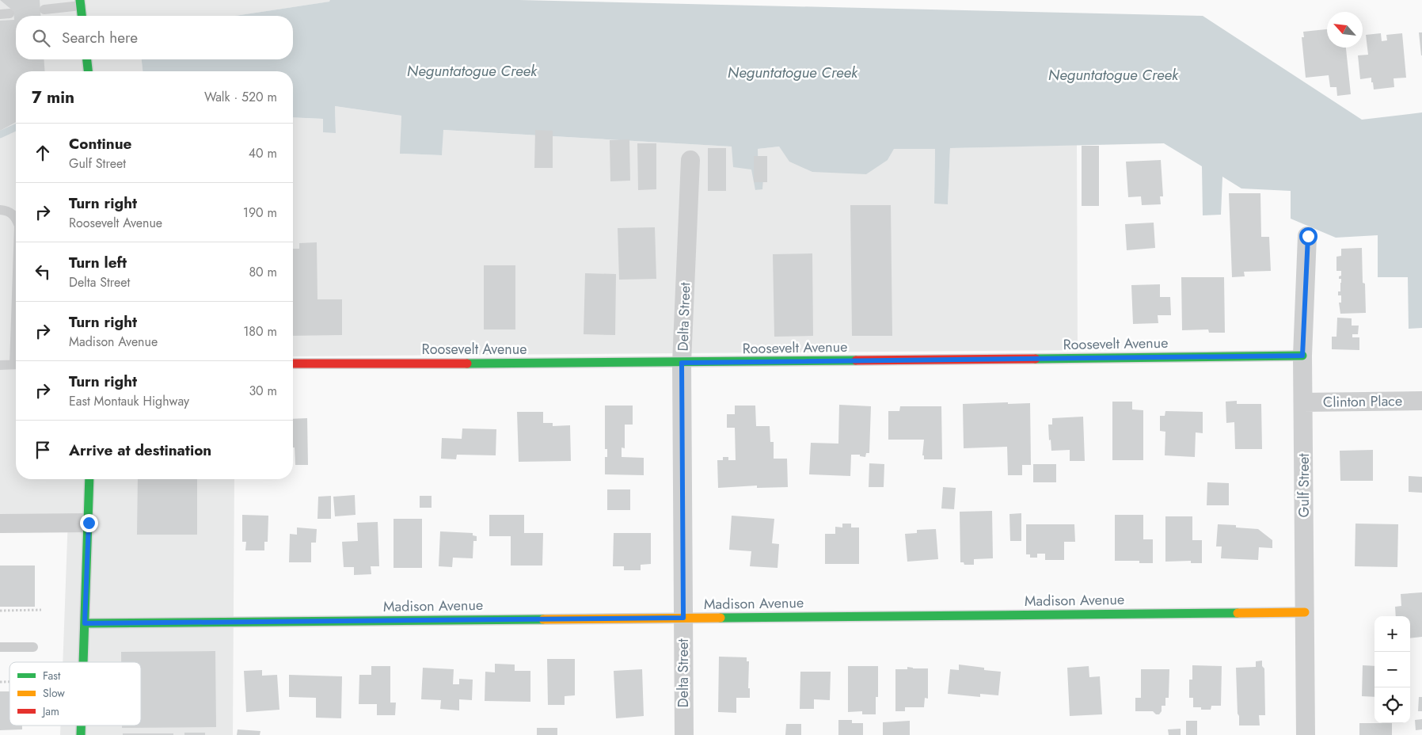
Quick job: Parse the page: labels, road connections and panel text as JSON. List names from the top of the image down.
{
  "streets": {
    "street": [
      "Delta Street",
      "Roosevelt Avenue",
      "Clinton Place",
      "Gulf Street",
      "Madison Avenue"
    ]
  },
  "crossings": [
    ["Delta Street", "Roosevelt Avenue"],
    ["Delta Street", "Madison Avenue"],
    ["Roosevelt Avenue", "Gulf Street"],
    ["Clinton Place", "Gulf Street"],
    ["Gulf Street", "Madison Avenue"]
  ],
  "water": ["Neguntatogue Creek"],
  "legend": ["Fast", "Slow", "Jam"],
  "north": "top left",
  "page": {
    "search": "Search here",
    "heading": ["7 min", "Walk · 520 m"],
    "list": [
      ["Continue", "Gulf Street", "40 m"],
      ["Turn right", "Roosevelt Avenue", "190 m"],
      ["Turn left", "Delta Street", "80 m"],
      ["Turn right", "Madison Avenue", "180 m"],
      ["Turn right", "East Montauk Highway", "30 m"],
      "Arrive at destination"
    ],
    "map_buttons": ["+", "−"]
  }
}
